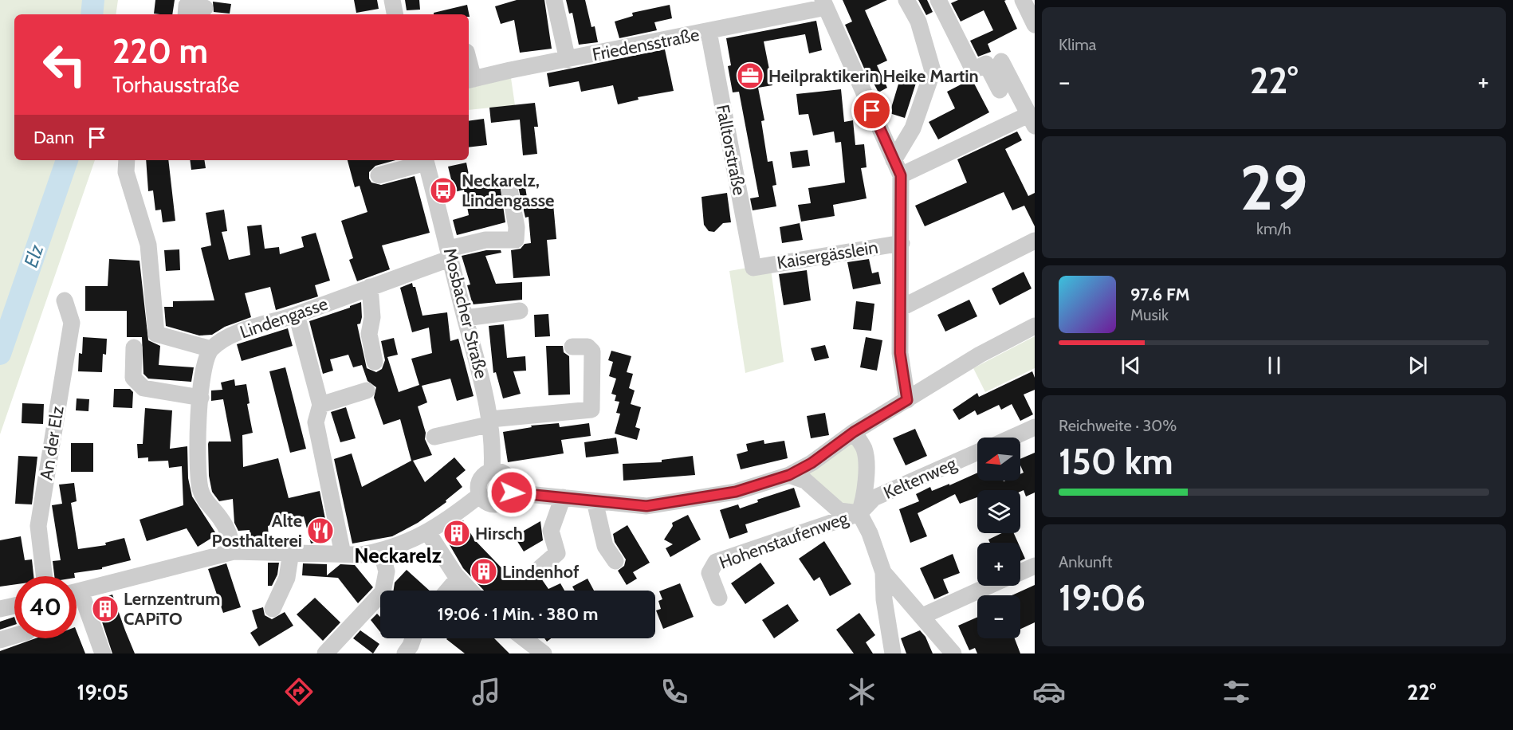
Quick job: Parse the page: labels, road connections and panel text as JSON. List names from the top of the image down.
{
  "streets": {
    "street": [
      "Friedensstraße",
      "Falltorstraße",
      "Kaisergässlein",
      "Mosbacher Straße",
      "Lindengasse",
      "An der Elz",
      "Keltenweg",
      "Hohenstaufenweg"
    ]
  },
  "crossings": [
    ["Friedensstraße", "Falltorstraße"],
    ["Falltorstraße", "Kaisergässlein"],
    ["Mosbacher Straße", "Lindengasse"],
    ["Keltenweg", "Hohenstaufenweg"]
  ],
  "districts": ["Neckarelz"],
  "water": ["Elz"],
  "places": {
    "office": ["Heilpraktikerin Heike Martin"],
    "bus stop": ["Neckarelz, Lindengasse"],
    "restaurant": ["Alte Posthalterei"],
    "building": ["Hirsch", "Lindenhof", "Lernzentrum CAPiTO"]
  },
  "north": "left",
  "page": {
    "tile": [
      "Klima",
      ["29", "km/h"],
      ["Reichweite · 30%", "150 km"],
      ["Ankunft", "19:06"]
    ],
    "turn": ["220 m", "Torhausstraße"],
    "heat": ["−", "22°", "+"],
    "then": "Dann",
    "song": ["97.6 FM", "Musik"],
    "map_buttons": ["+", "−"],
    "limit": "40",
    "trip": "19:06 · 1 Min. · 380 m",
    "tabs": ["19:05", "22°"]
  }
}
